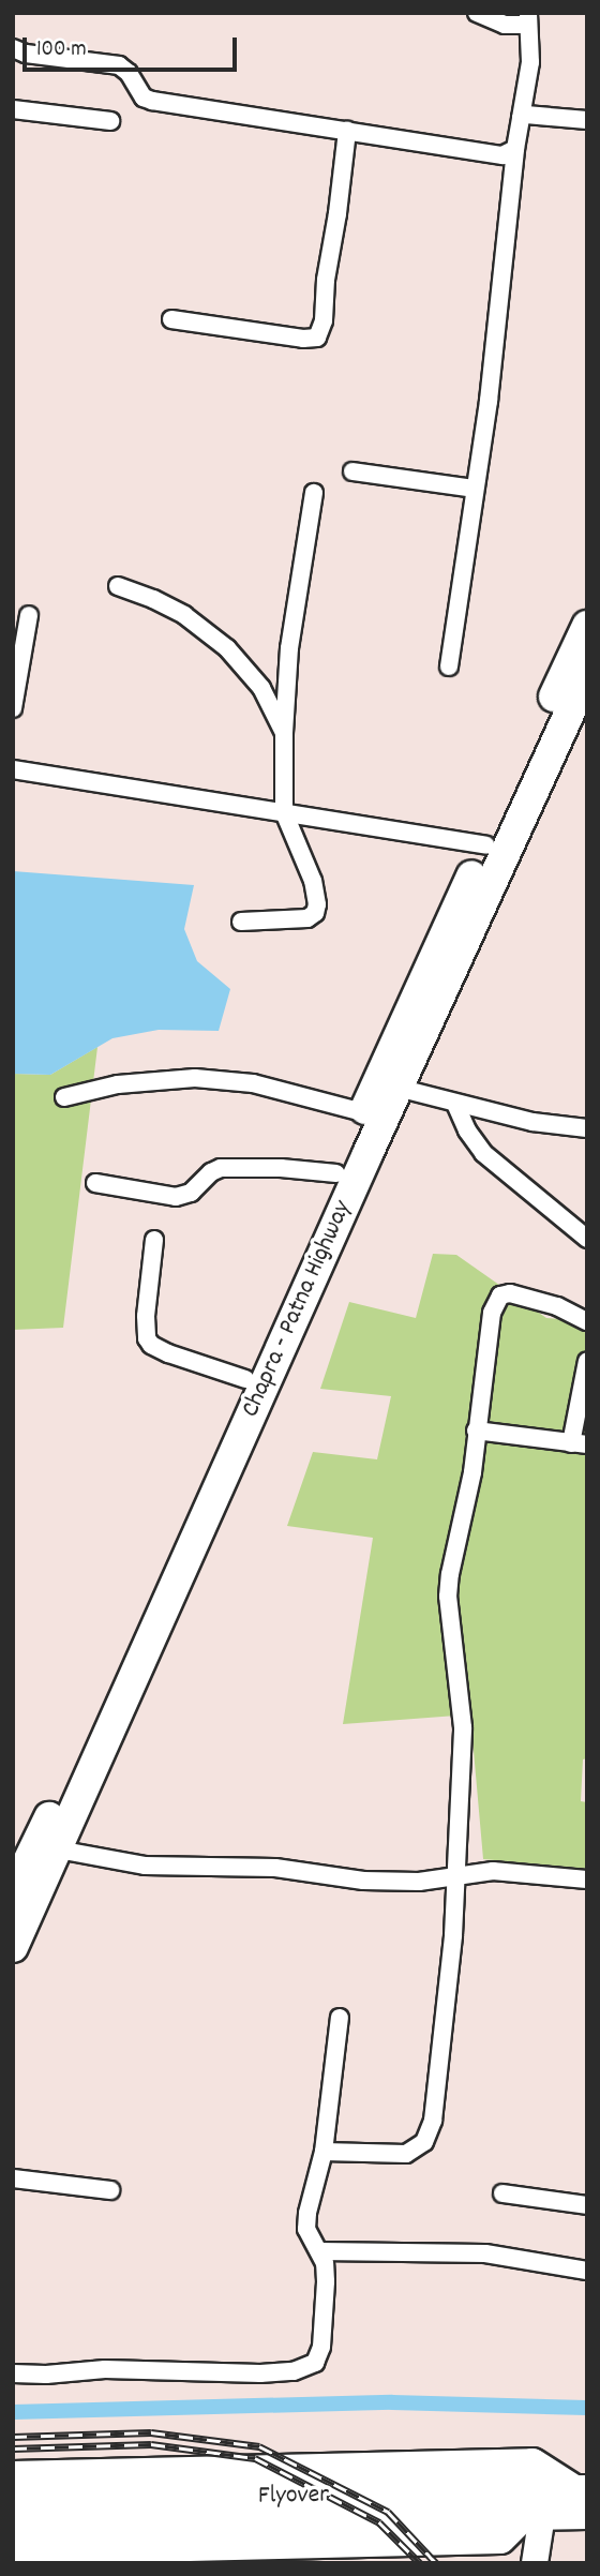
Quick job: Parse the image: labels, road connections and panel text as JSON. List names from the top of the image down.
{
  "streets": {
    "highway": ["Chapra - Patna Highway", "Flyover"]
  },
  "scale_bar": "100 m"
}
